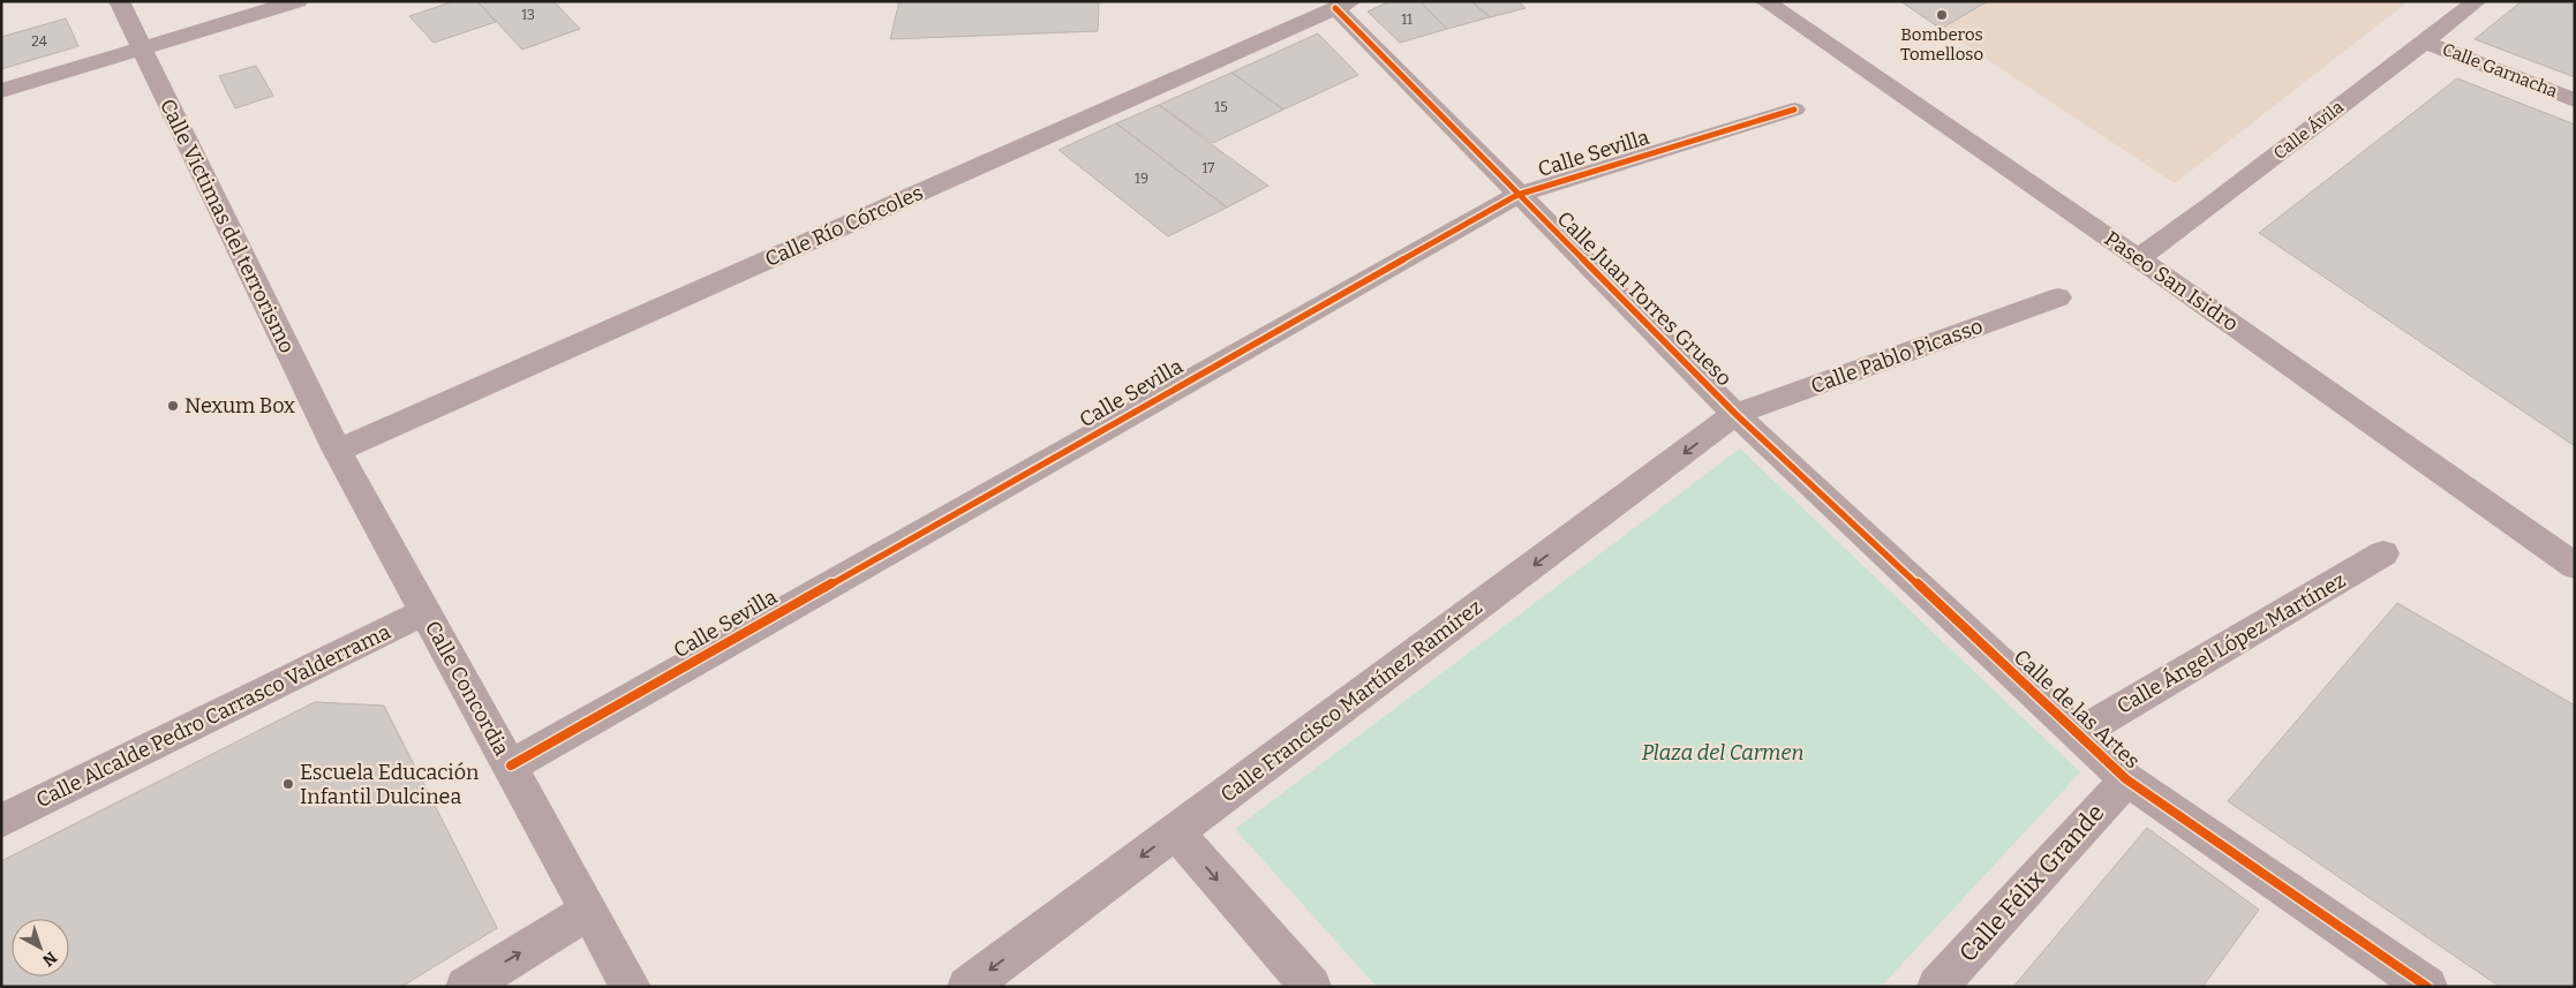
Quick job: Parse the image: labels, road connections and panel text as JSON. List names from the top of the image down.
{
  "streets": {
    "street": [
      "Calle Garnacha",
      "Calle Ávila",
      "Calle Sevilla",
      "Calle Victimas del terrorismo",
      "Calle Río Córcoles",
      "Paseo San Isidro",
      "Calle Juan Torres Grueso",
      "Calle Pablo Picasso",
      "Calle Ángel López Martínez",
      "Calle Concordia",
      "Calle Francisco Martínez Ramírez",
      "Calle de las Artes",
      "Calle Alcalde Pedro Carrasco Valderrama",
      "Calle Félix Grande"
    ]
  },
  "crossings": [
    ["Calle Garnacha", "Calle Ávila"],
    ["Calle Ávila", "Paseo San Isidro"],
    ["Calle Sevilla", "Calle Juan Torres Grueso"],
    ["Calle Sevilla", "Calle Concordia"],
    ["Calle Victimas del terrorismo", "Calle Río Córcoles"],
    ["Calle Victimas del terrorismo", "Calle Concordia"],
    ["Calle Río Córcoles", "Calle Juan Torres Grueso"],
    ["Calle Río Córcoles", "Calle Concordia"],
    ["Calle Juan Torres Grueso", "Calle Pablo Picasso"],
    ["Calle Juan Torres Grueso", "Calle Francisco Martínez Ramírez"],
    ["Calle Juan Torres Grueso", "Calle de las Artes"],
    ["Calle Pablo Picasso", "Calle Francisco Martínez Ramírez"],
    ["Calle Pablo Picasso", "Calle de las Artes"],
    ["Calle Ángel López Martínez", "Calle de las Artes"],
    ["Calle Concordia", "Calle Alcalde Pedro Carrasco Valderrama"],
    ["Calle Francisco Martínez Ramírez", "Calle de las Artes"],
    ["Calle de las Artes", "Calle Félix Grande"]
  ],
  "one_way": ["Calle Francisco Martínez Ramírez"],
  "parks": ["Plaza del Carmen"],
  "places": ["Bomberos Tomelloso", "Nexum Box", "Escuela Educación Infantil Dulcinea"],
  "house_numbers": [
    "13",
    "11",
    "24",
    "15",
    "17",
    "19"
  ],
  "north": "bottom right"
}
